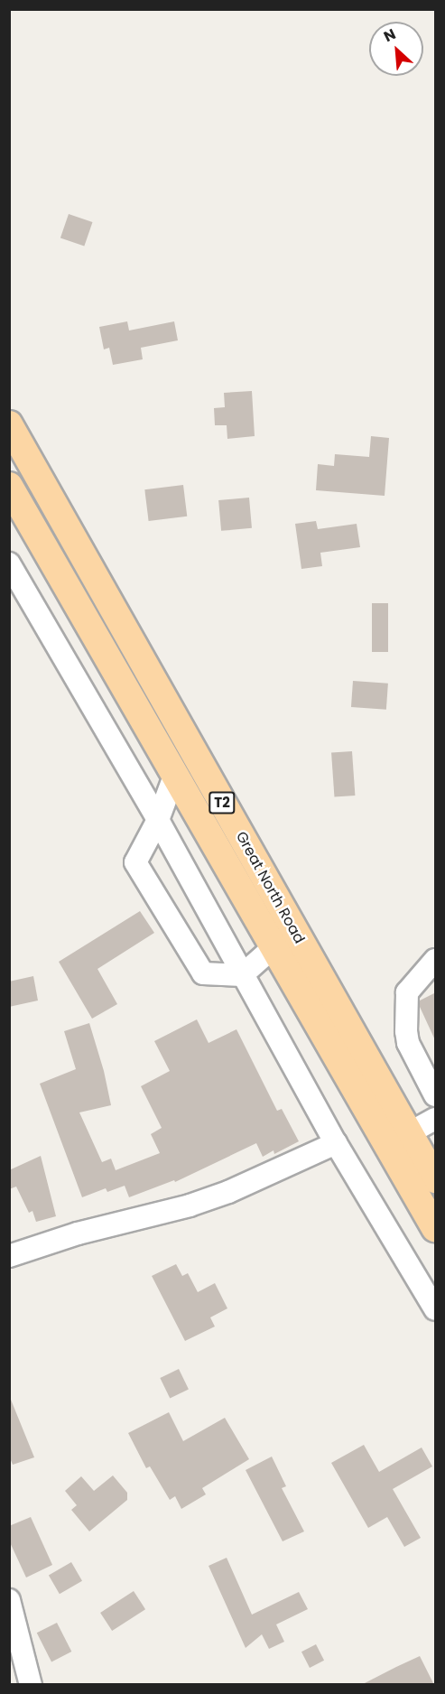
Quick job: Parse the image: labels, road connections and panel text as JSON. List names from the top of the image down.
{
  "streets": {
    "main road": ["T2", "Great North Road"]
  },
  "north": "top left"
}
